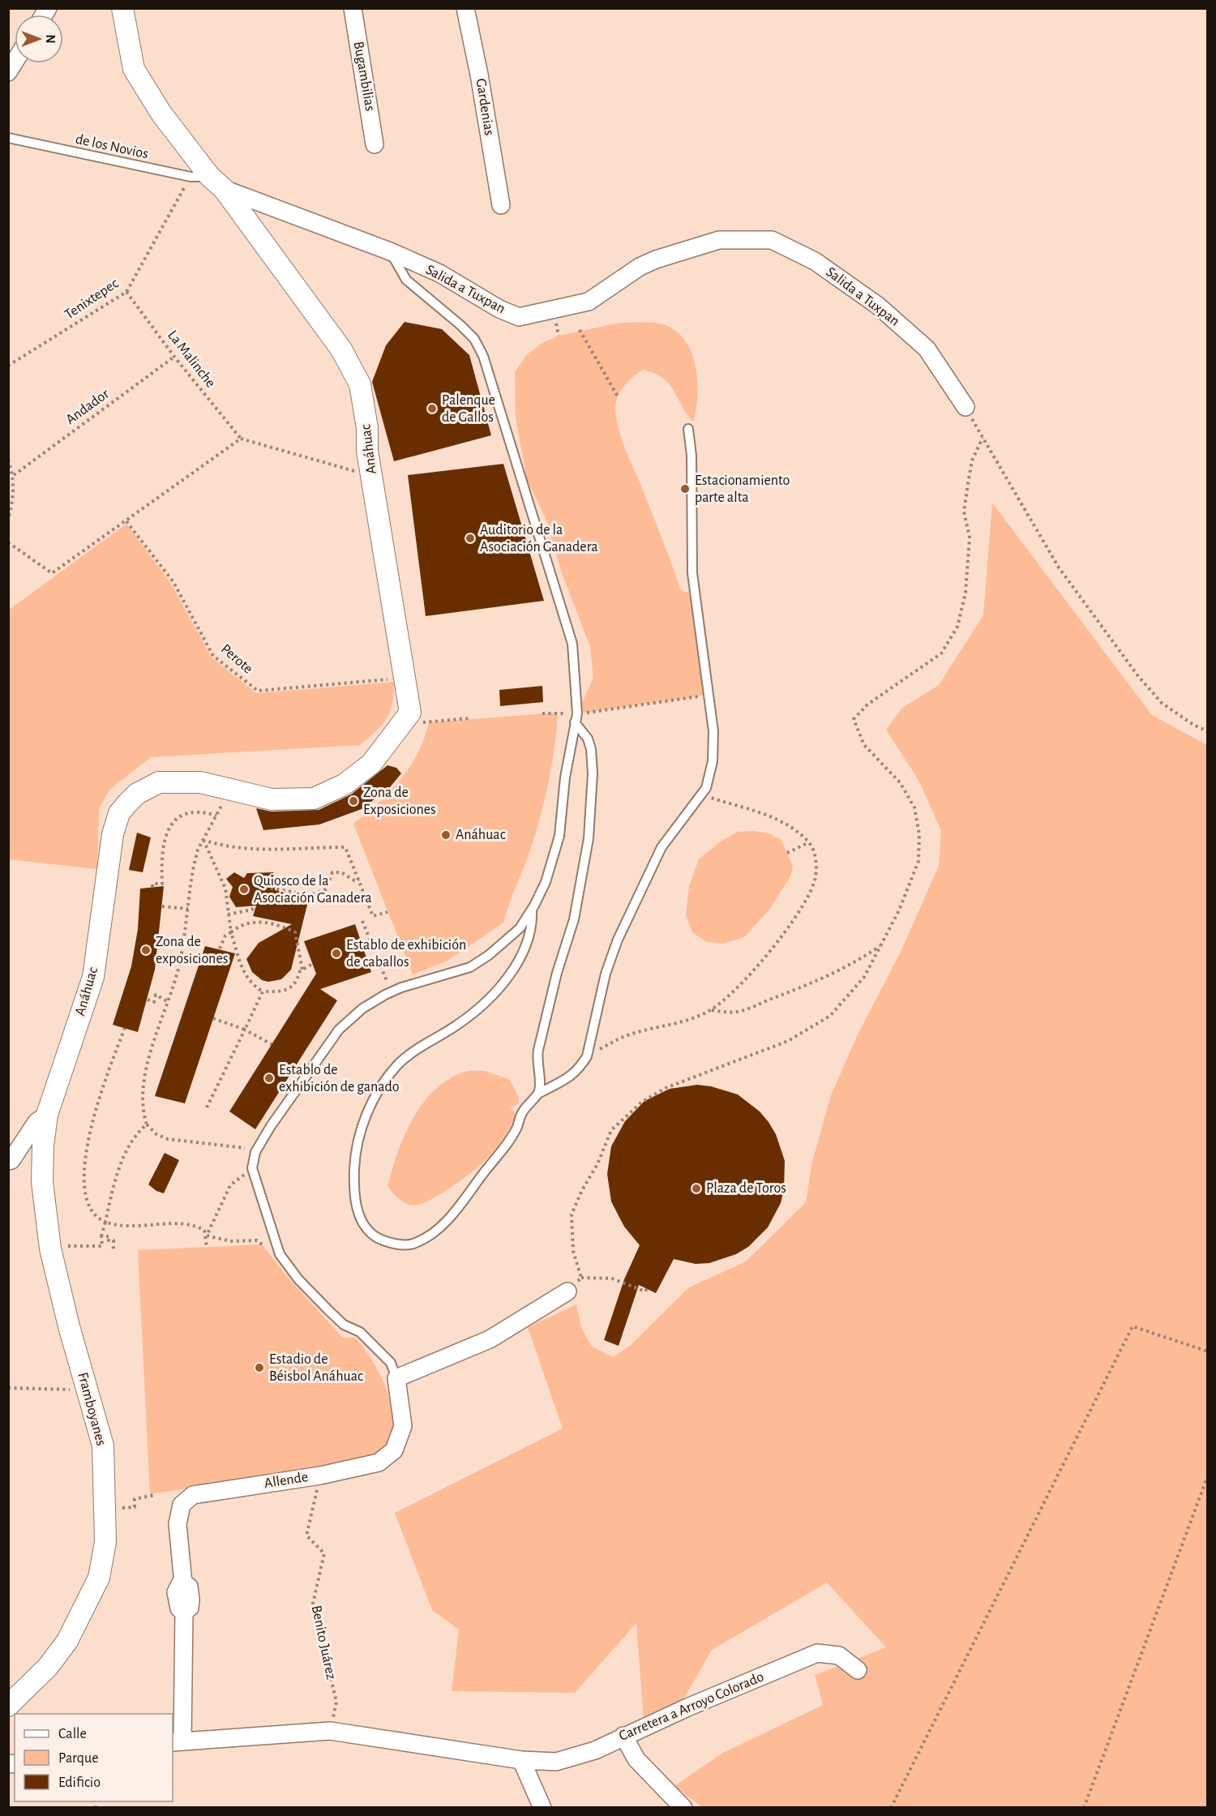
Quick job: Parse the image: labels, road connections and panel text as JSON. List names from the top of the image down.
{
  "streets": {
    "street": [
      "Bugambilias",
      "Gardenias",
      "Salida a Tuxpan",
      "Anáhuac",
      "Framboyanes",
      "Allende",
      "Carretera a Arroyo Colorado"
    ],
    "lane": ["de los Novios"],
    "path": [
      "Tenixtepec",
      "La Malinche",
      "Andador",
      "Perote",
      "Benito Juárez"
    ]
  },
  "crossings": [
    ["de los Novios", "Salida a Tuxpan"],
    ["de los Novios", "Tenixtepec"],
    ["de los Novios", "Anáhuac"],
    ["Salida a Tuxpan", "Tenixtepec"],
    ["Salida a Tuxpan", "Anáhuac"],
    ["Tenixtepec", "La Malinche"],
    ["Tenixtepec", "Anáhuac"],
    ["La Malinche", "Andador"],
    ["Anáhuac", "Framboyanes"],
    ["Allende", "Benito Juárez"]
  ],
  "places": [
    "Palenque de Gallos",
    "Estacionamiento parte alta",
    "Auditorio de la Asociación Ganadera",
    "Zona de Exposiciones",
    "Anáhuac",
    "Quiosco de la Asociación Ganadera",
    "Zona de exposiciones",
    "Establo de exhibición de caballos",
    "Establo de exhibición de ganado",
    "Plaza de Toros",
    "Estadio de Béisbol Anáhuac"
  ],
  "legend": ["Calle", "Parque", "Edificio"],
  "north": "right"
}
